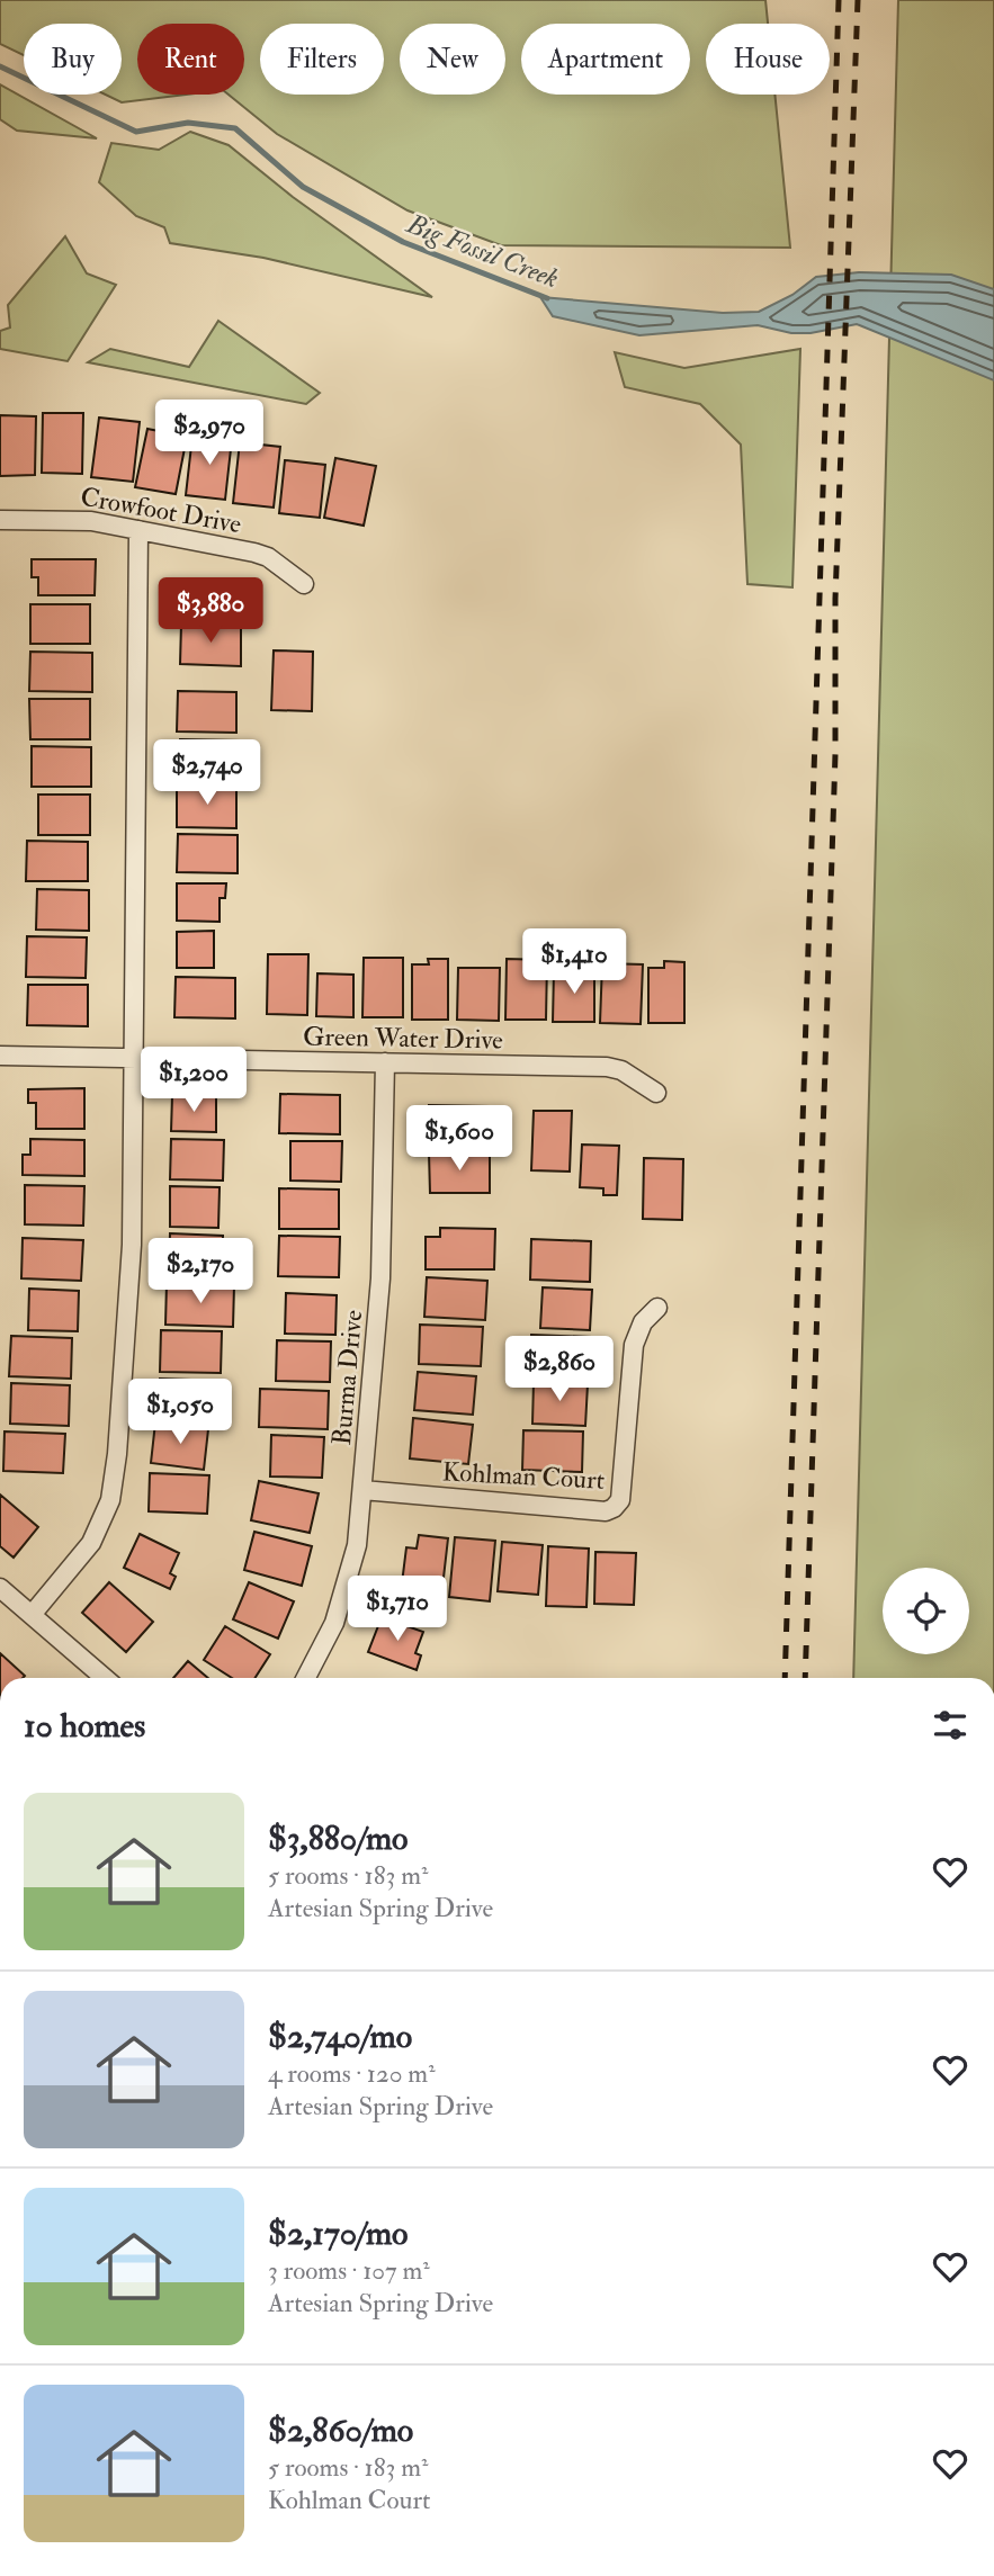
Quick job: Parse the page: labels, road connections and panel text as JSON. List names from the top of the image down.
{
  "streets": {
    "street": [
      "Crowfoot Drive",
      "Green Water Drive",
      "Burma Drive",
      "Kohlman Court"
    ]
  },
  "crossings": [
    ["Green Water Drive", "Burma Drive"],
    ["Burma Drive", "Kohlman Court"]
  ],
  "water": ["Big Fossil Creek"],
  "page": {
    "chip": [
      "Buy",
      "Rent",
      "Filters",
      "New",
      "Apartment",
      "House"
    ],
    "price": [
      "$2,970",
      "$3,880",
      "$2,740",
      "$1,410",
      "$1,200",
      "$1,600",
      "$2,170",
      "$2,860",
      "$1,050",
      "$1,710"
    ],
    "heading": "10 homes",
    "list": [
      {
        "name": "$3,880/mo",
        "note": "5 rooms · 183 m² · Artesian Spring Drive"
      },
      {
        "name": "$2,740/mo",
        "note": "4 rooms · 120 m² · Artesian Spring Drive"
      },
      {
        "name": "$2,170/mo",
        "note": "3 rooms · 107 m² · Artesian Spring Drive"
      },
      {
        "name": "$2,860/mo",
        "note": "5 rooms · 183 m² · Kohlman Court"
      }
    ]
  }
}
